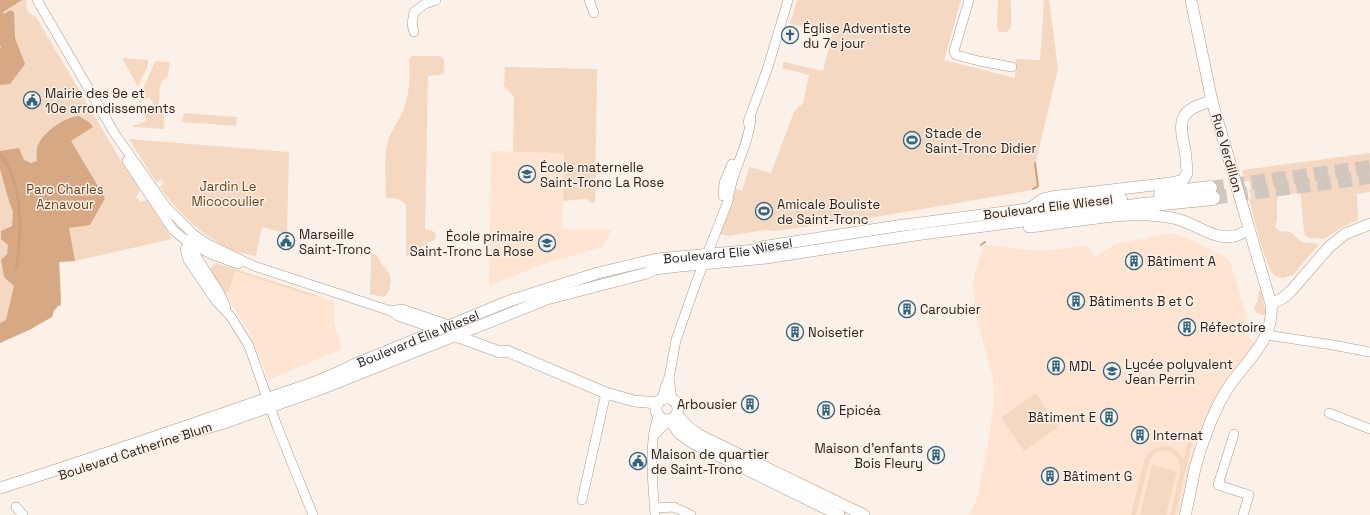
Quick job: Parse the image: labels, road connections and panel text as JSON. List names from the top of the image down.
{
  "streets": {
    "highway": ["Boulevard Elie Wiesel"],
    "street": ["Rue Verdillon", "Boulevard Catherine Blum"]
  },
  "crossings": [
    ["Boulevard Elie Wiesel", "Boulevard Catherine Blum"]
  ],
  "parks": ["Jardin Le Micocoulier", "Parc Charles Aznavour"],
  "places": {
    "church": ["Église Adventiste du 7e jour"],
    "public building": ["Mairie des 9e et 10e arrondissements", "Marseille Saint-Tronc", "Maison de quartier de Saint-Tronc"],
    "sports": ["Stade de Saint-Tronc Didier", "Amicale Bouliste de Saint-Tronc"],
    "school or university": ["École maternelle Saint-Tronc La Rose", "École primaire Saint-Tronc La Rose", "Lycée polyvalent Jean Perrin"],
    "building": [
      "Bâtiment A",
      "Bâtiments B et C",
      "Caroubier",
      "Réfectoire",
      "Noisetier",
      "MDL",
      "Arbousier",
      "Epicéa",
      "Bâtiment E",
      "Internat",
      "Maison d'enfants Bois Fleury",
      "Bâtiment G"
    ]
  }
}
